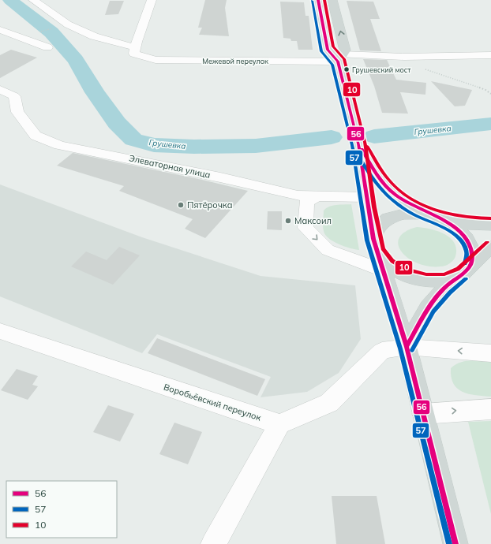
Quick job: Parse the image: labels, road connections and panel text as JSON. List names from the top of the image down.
{
  "streets": {
    "street": ["Межевой переулок", "Элеваторная улица", "Воробьёвский переулок"]
  },
  "water": ["Грушевка"],
  "places": ["Грушевский мост", "Пятёрочка", "Максоил"],
  "lines": ["transit line 56", "transit line 10", "transit line 57"],
  "legend": ["56", "57", "10"]
}
